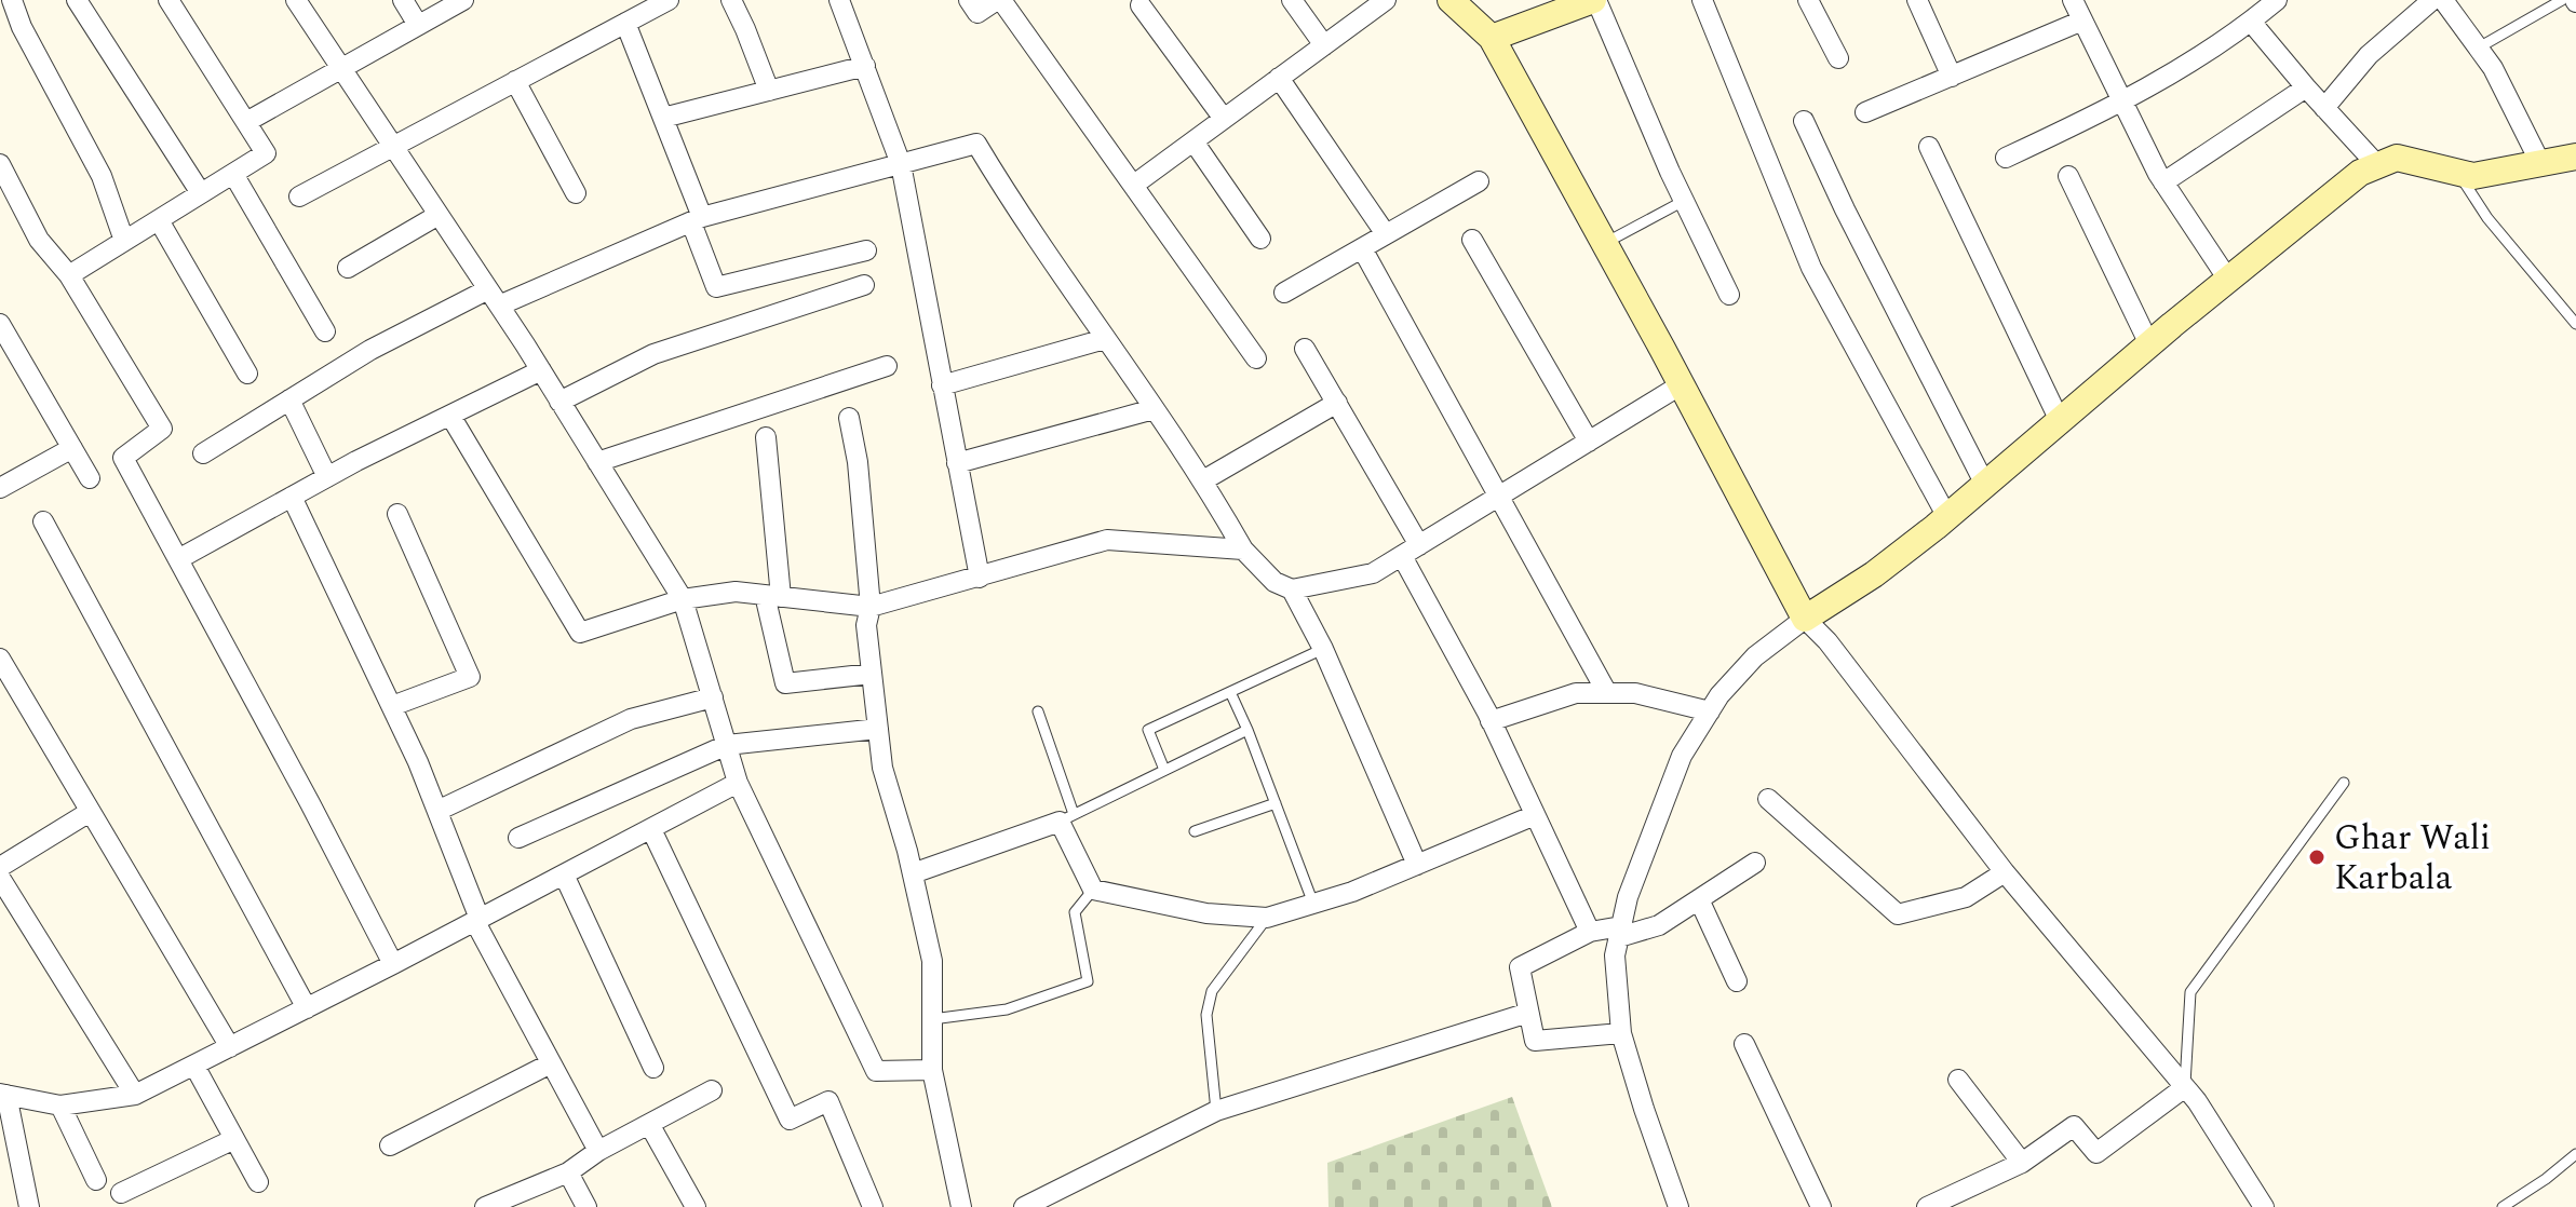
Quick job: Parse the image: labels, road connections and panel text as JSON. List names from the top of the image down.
{
  "places": ["Ghar Wali Karbala"]
}
